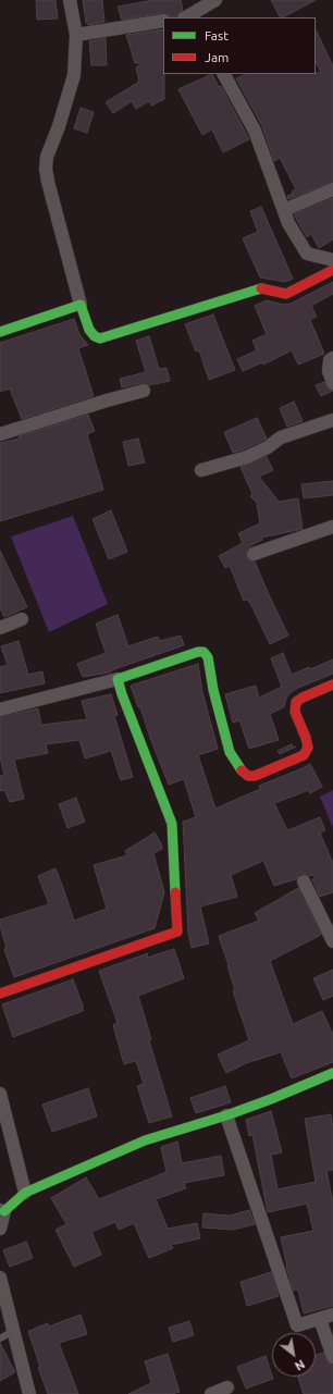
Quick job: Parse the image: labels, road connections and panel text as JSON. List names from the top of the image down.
{
  "legend": ["Fast", "Jam"],
  "north": "bottom right"
}
